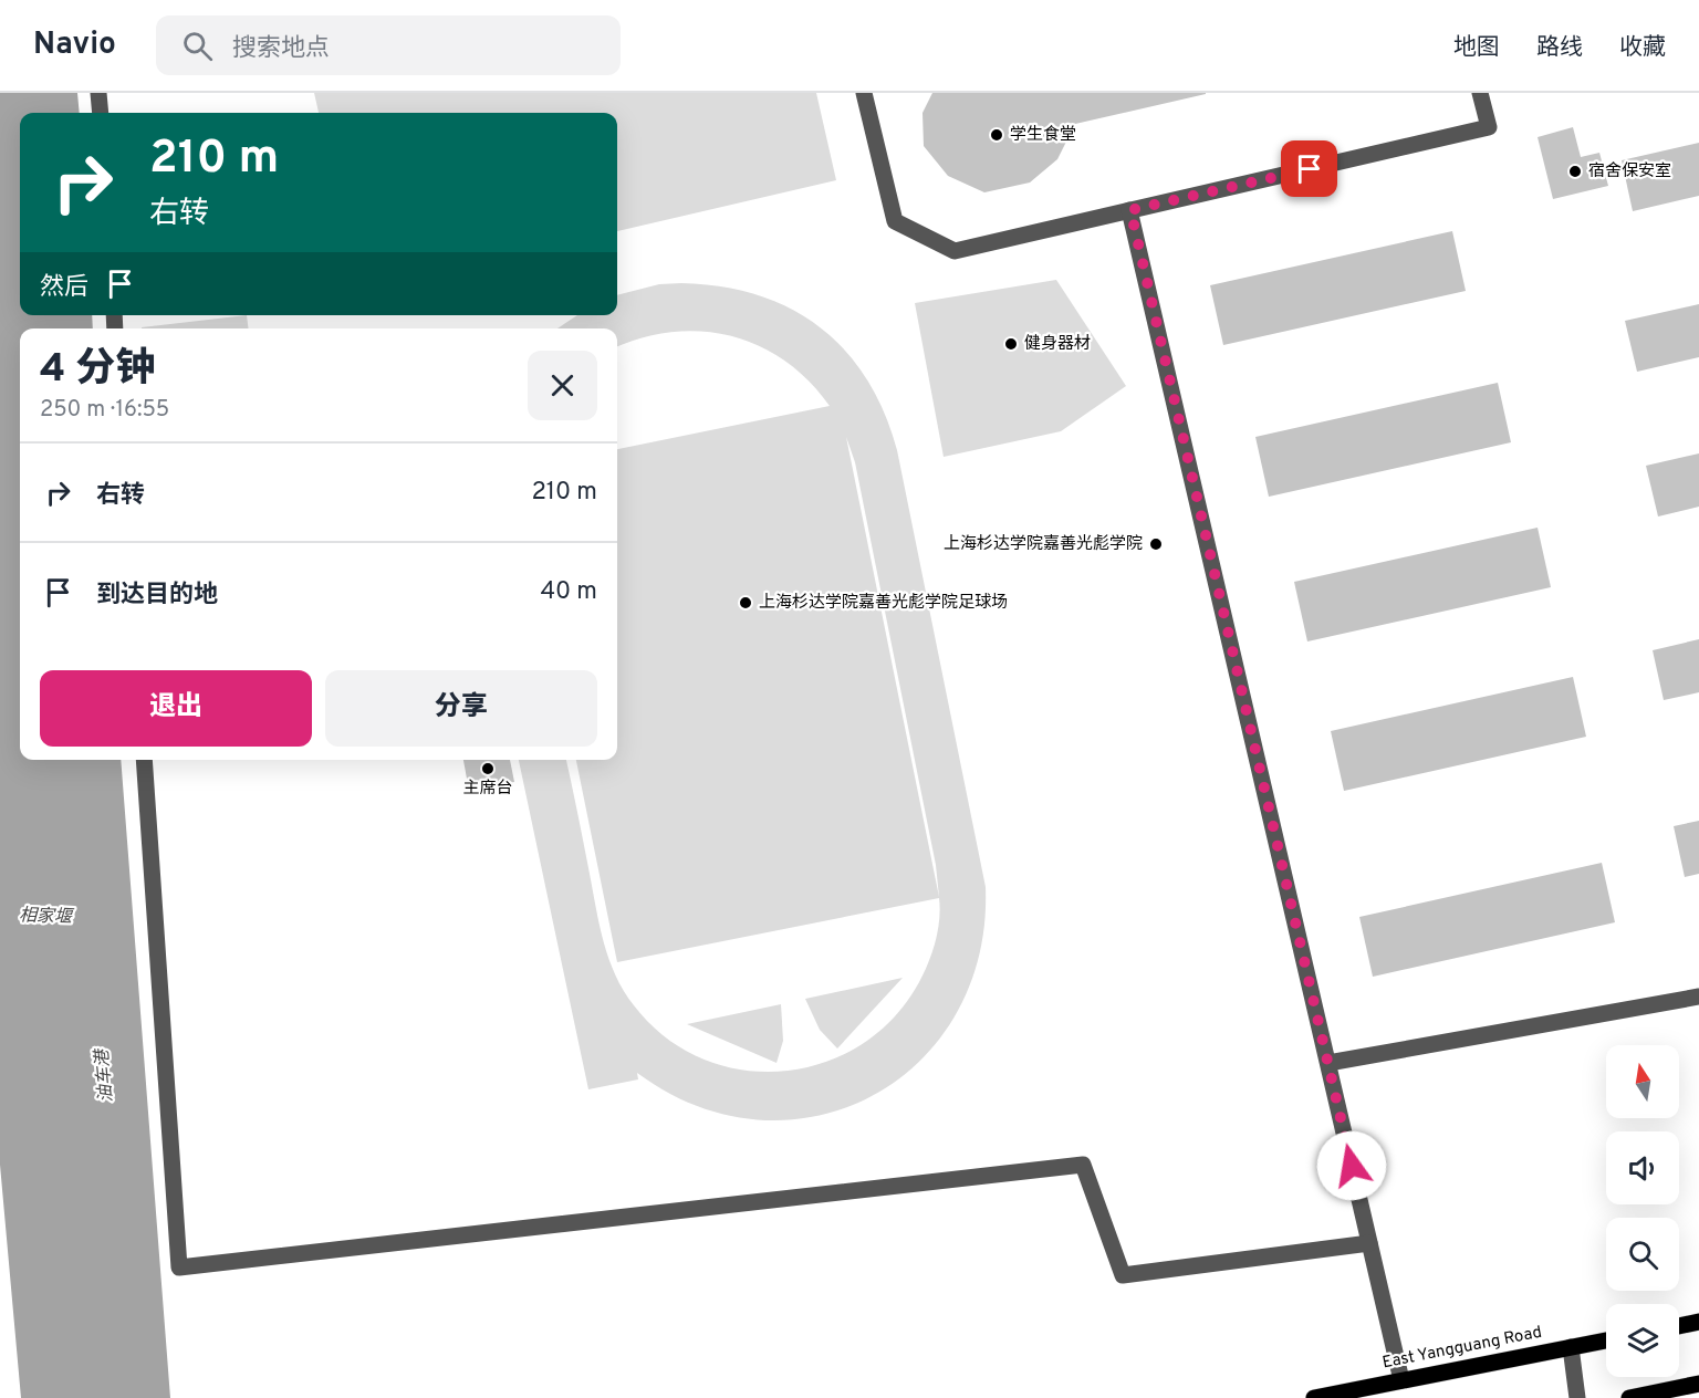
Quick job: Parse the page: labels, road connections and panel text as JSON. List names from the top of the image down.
{
  "streets": {
    "main road": ["East Yangguang Road"]
  },
  "water": ["相家堰", "油车港"],
  "places": [
    "学生食堂",
    "宿舍保安室",
    "健身器材",
    "上海杉达学院嘉善光彪学院",
    "上海杉达学院嘉善光彪学院足球场",
    "主席台"
  ],
  "north": "top",
  "page": {
    "header": "Navio",
    "search": "搜索地点",
    "nav": ["地图", "路线", "收藏"],
    "turn": ["210 m", "右转"],
    "then": "然后",
    "heading": ["4 分钟", "250 m · 16:55"],
    "list": [
      {
        "name": "右转",
        "value": "210 m"
      },
      {
        "name": "到达目的地",
        "value": "40 m"
      }
    ],
    "buttons": ["退出", "分享"]
  }
}
